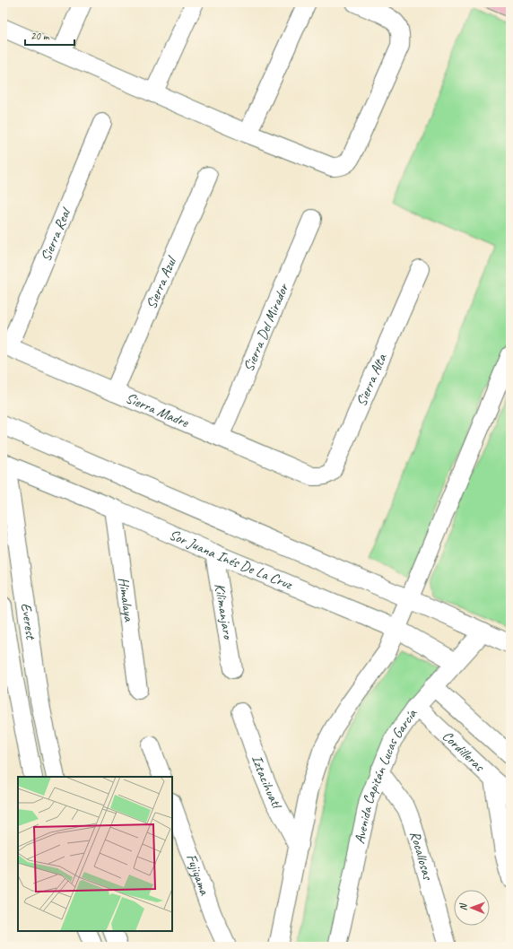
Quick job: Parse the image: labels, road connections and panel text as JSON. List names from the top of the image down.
{
  "streets": {
    "street": [
      "Sierra Real",
      "Sierra Azul",
      "Sierra Del Mirador",
      "Sierra Alta",
      "Sierra Madre",
      "Sor Juana Inés De La Cruz",
      "Himalaya",
      "Kilimanjaro",
      "Everest",
      "Cordilleras",
      "Avenida Capitán Lucas García",
      "Iztacihuatl",
      "Rocallosas",
      "Fujiyama"
    ]
  },
  "crossings": [
    ["Sierra Real", "Sierra Madre"],
    ["Sierra Azul", "Sierra Madre"],
    ["Sierra Del Mirador", "Sierra Madre"],
    ["Sierra Alta", "Sierra Madre"],
    ["Sor Juana Inés De La Cruz", "Himalaya"],
    ["Sor Juana Inés De La Cruz", "Kilimanjaro"],
    ["Sor Juana Inés De La Cruz", "Everest"],
    ["Sor Juana Inés De La Cruz", "Avenida Capitán Lucas García"],
    ["Cordilleras", "Avenida Capitán Lucas García"],
    ["Avenida Capitán Lucas García", "Rocallosas"]
  ],
  "scale_bar": "20 m",
  "north": "left"
}
